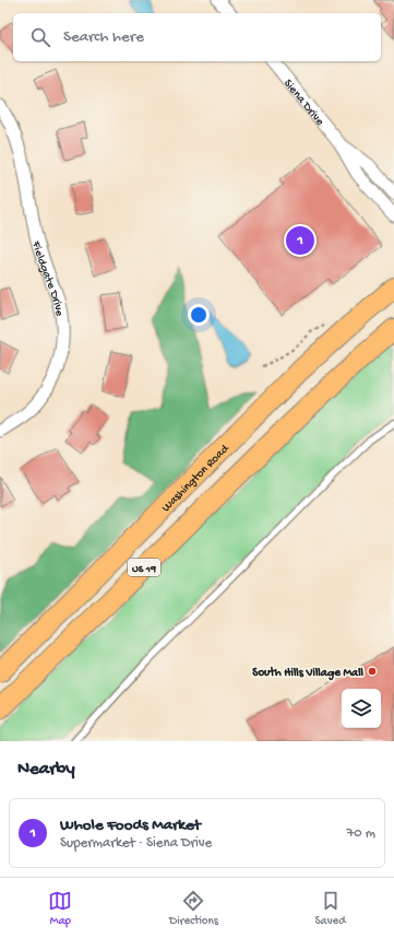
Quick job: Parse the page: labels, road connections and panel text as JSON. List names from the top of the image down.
{
  "streets": {
    "main road": ["Washington Road", "US 19"],
    "street": ["Siena Drive", "Fieldgate Drive"]
  },
  "places": ["South Hills Village Mall"],
  "page": {
    "search": "Search here",
    "pins": "1",
    "heading": "Nearby",
    "list": [
      {
        "mark": "1",
        "name": "Whole Foods Market",
        "note": "Supermarket · Siena Drive",
        "value": "70 m"
      }
    ],
    "nav": ["Map", "Directions", "Saved"]
  }
}
